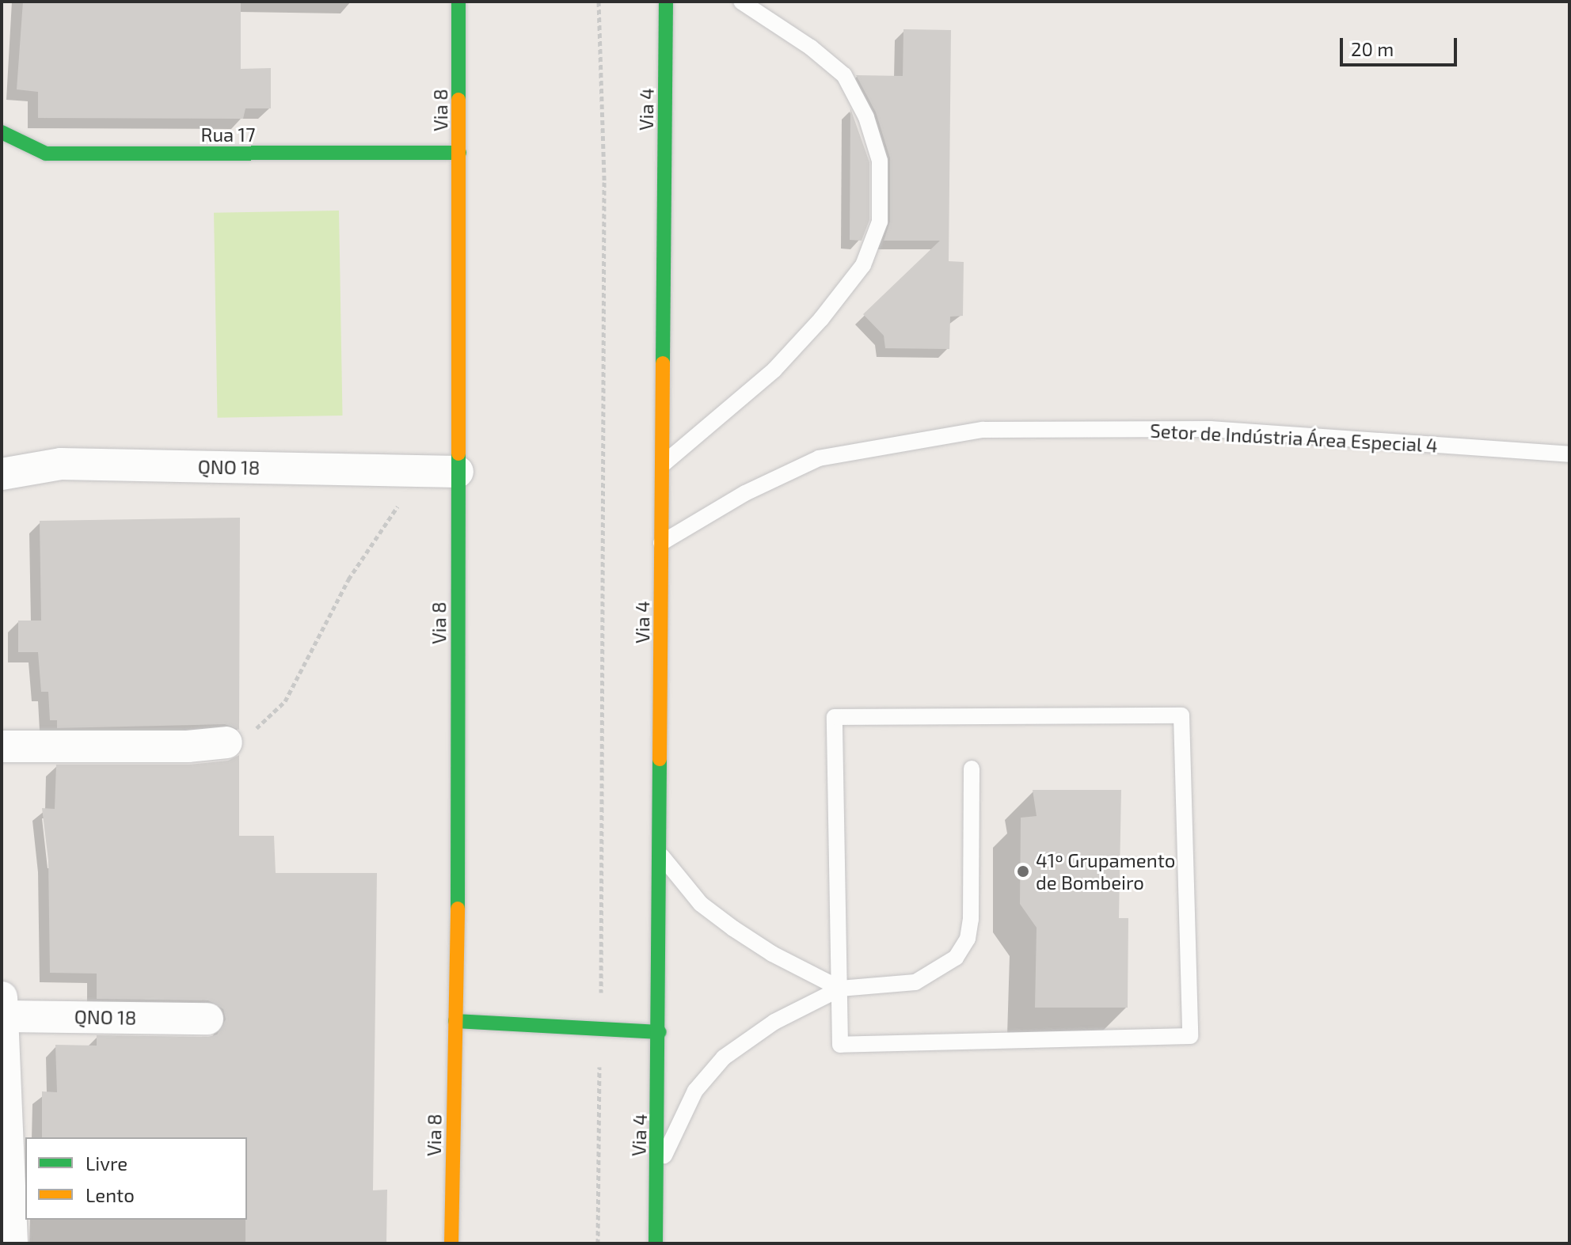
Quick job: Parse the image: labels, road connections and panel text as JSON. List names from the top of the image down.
{
  "streets": {
    "main road": ["Via 4", "Via 8", "Rua 17"],
    "street": ["QNO 18"],
    "lane": ["Setor de Indústria Área Especial 4"]
  },
  "crossings": [
    ["Via 4", "Setor de Indústria Área Especial 4"],
    ["Via 8", "Rua 17"],
    ["Via 8", "QNO 18"]
  ],
  "places": ["41º Grupamento de Bombeiro"],
  "legend": ["Livre", "Lento"],
  "scale_bar": "20 m"
}
